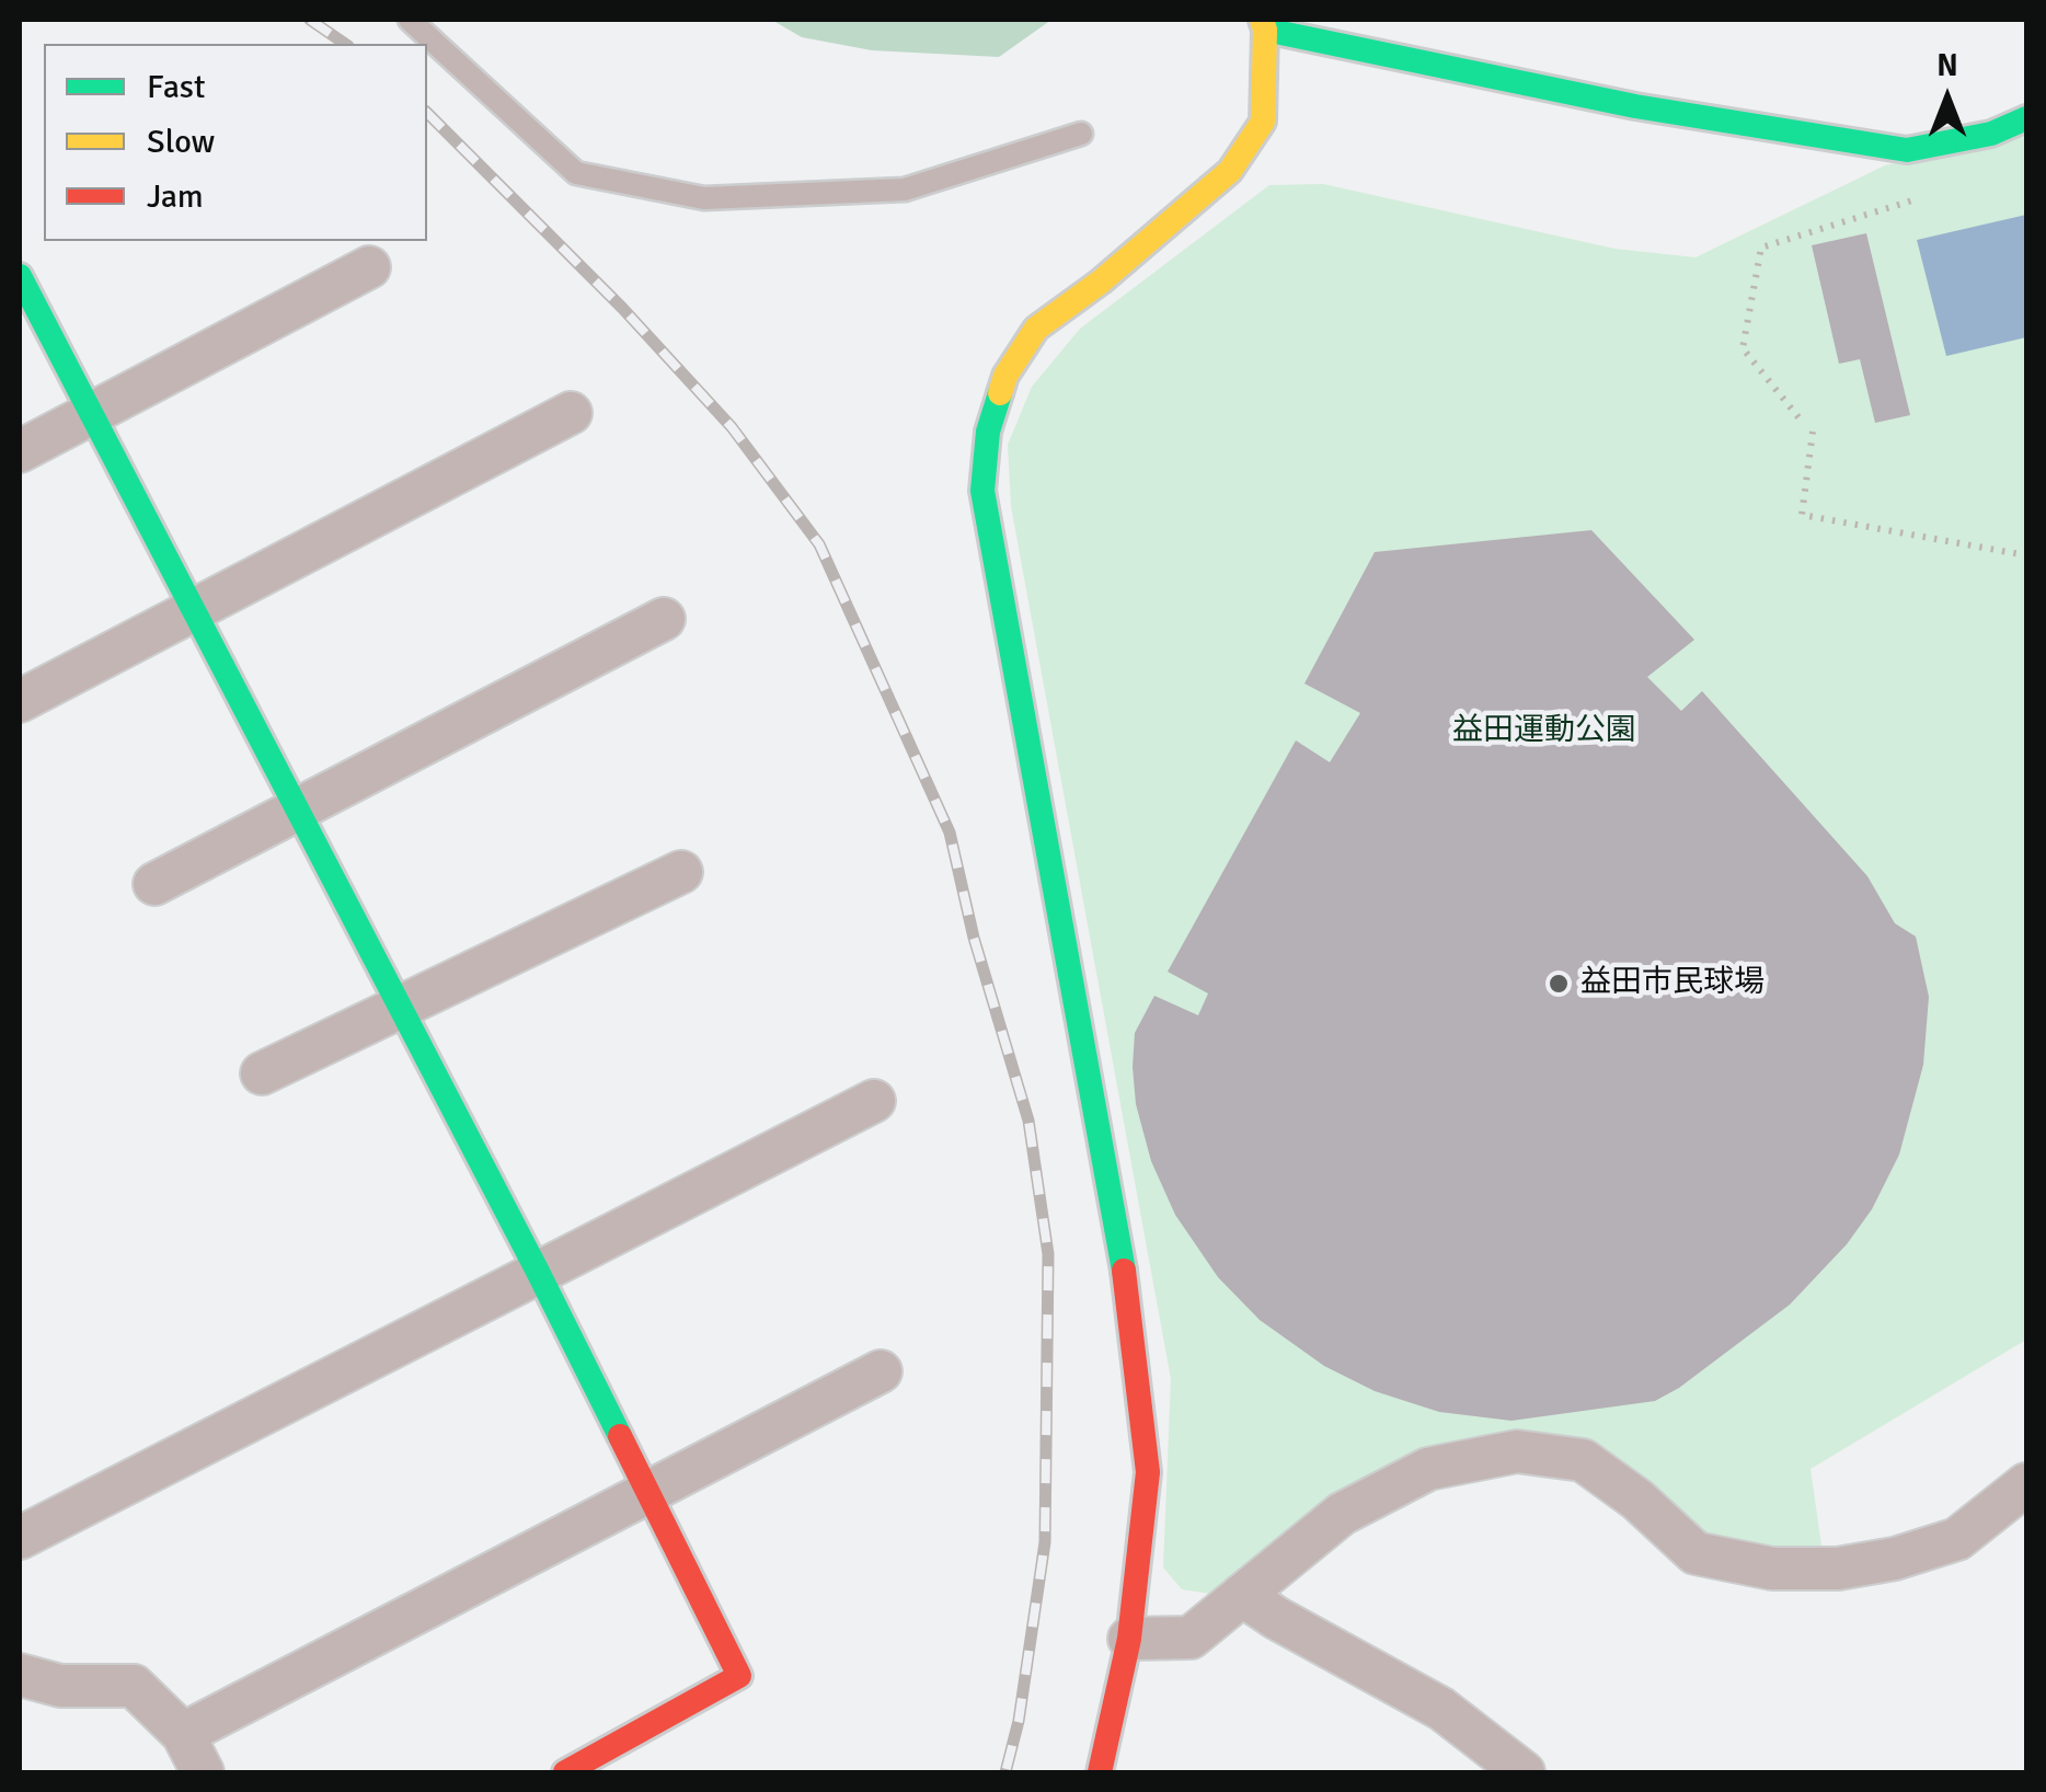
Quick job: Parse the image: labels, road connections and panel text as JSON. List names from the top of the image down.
{
  "parks": ["益田運動公園"],
  "places": ["益田市民球場"],
  "legend": ["Fast", "Slow", "Jam"],
  "north": "top"
}
